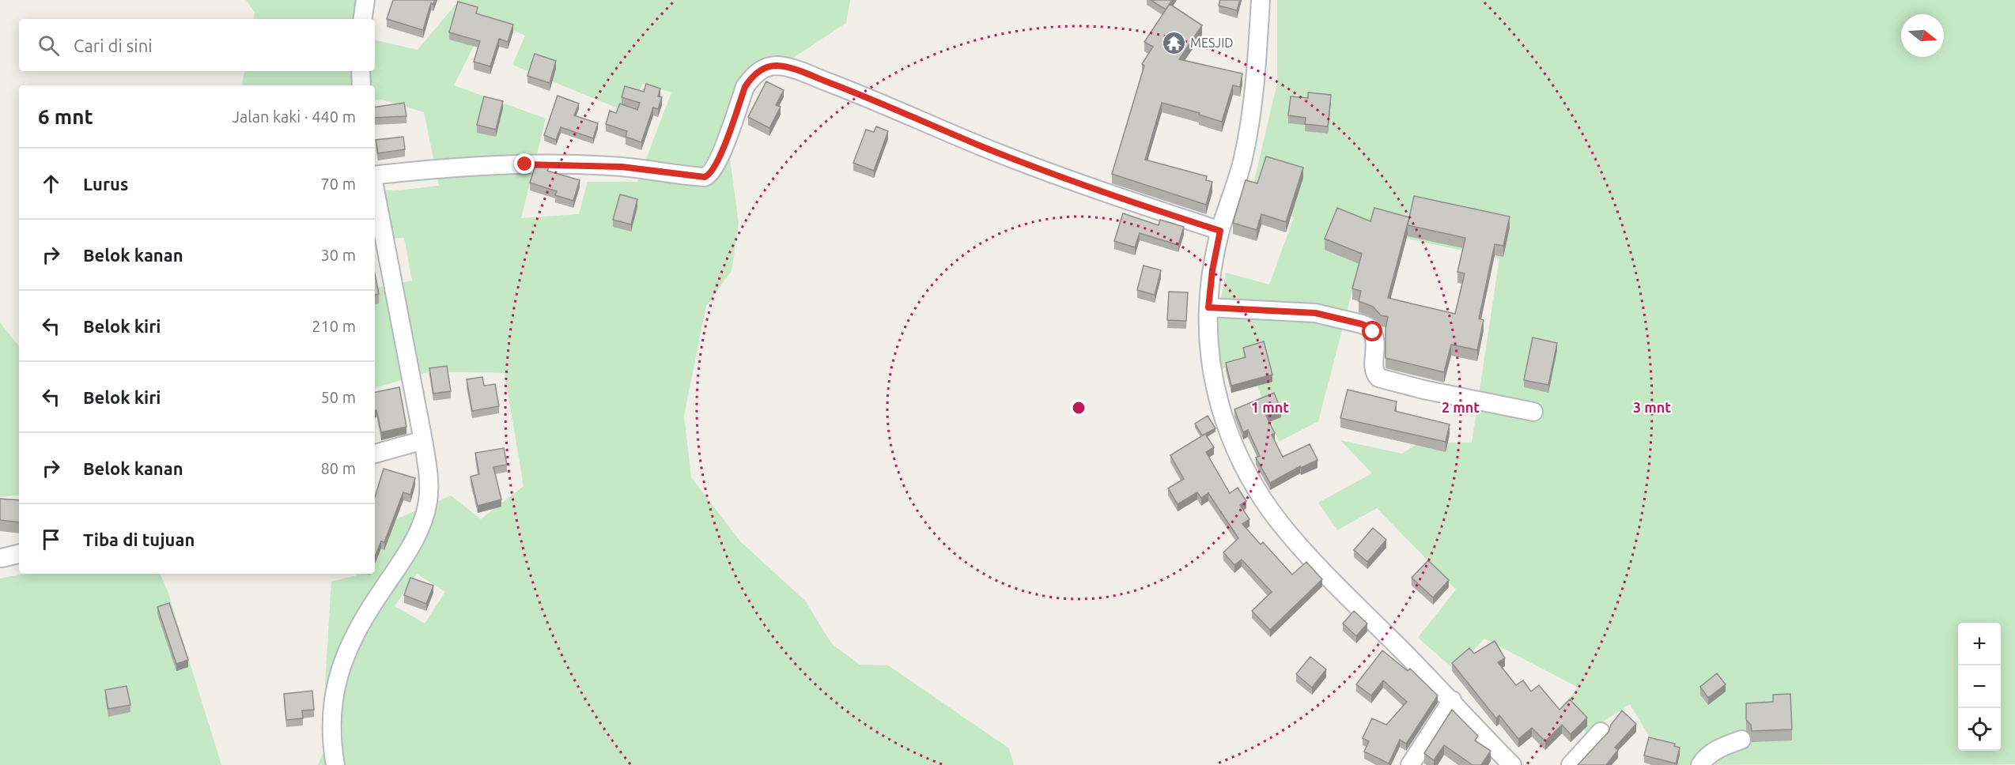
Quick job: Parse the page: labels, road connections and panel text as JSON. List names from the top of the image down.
{
  "places": {
    "temple": ["MESJID"]
  },
  "north": "right",
  "page": {
    "search": "Cari di sini",
    "heading": ["6 mnt", "Jalan kaki · 440 m"],
    "list": [
      ["Lurus", "70 m"],
      ["Belok kanan", "30 m"],
      ["Belok kiri", "210 m"],
      ["Belok kiri", "50 m"],
      ["Belok kanan", "80 m"],
      "Tiba di tujuan"
    ],
    "map_buttons": ["+", "−"]
  },
  "rings": ["1 mnt", "2 mnt", "3 mnt"]
}
